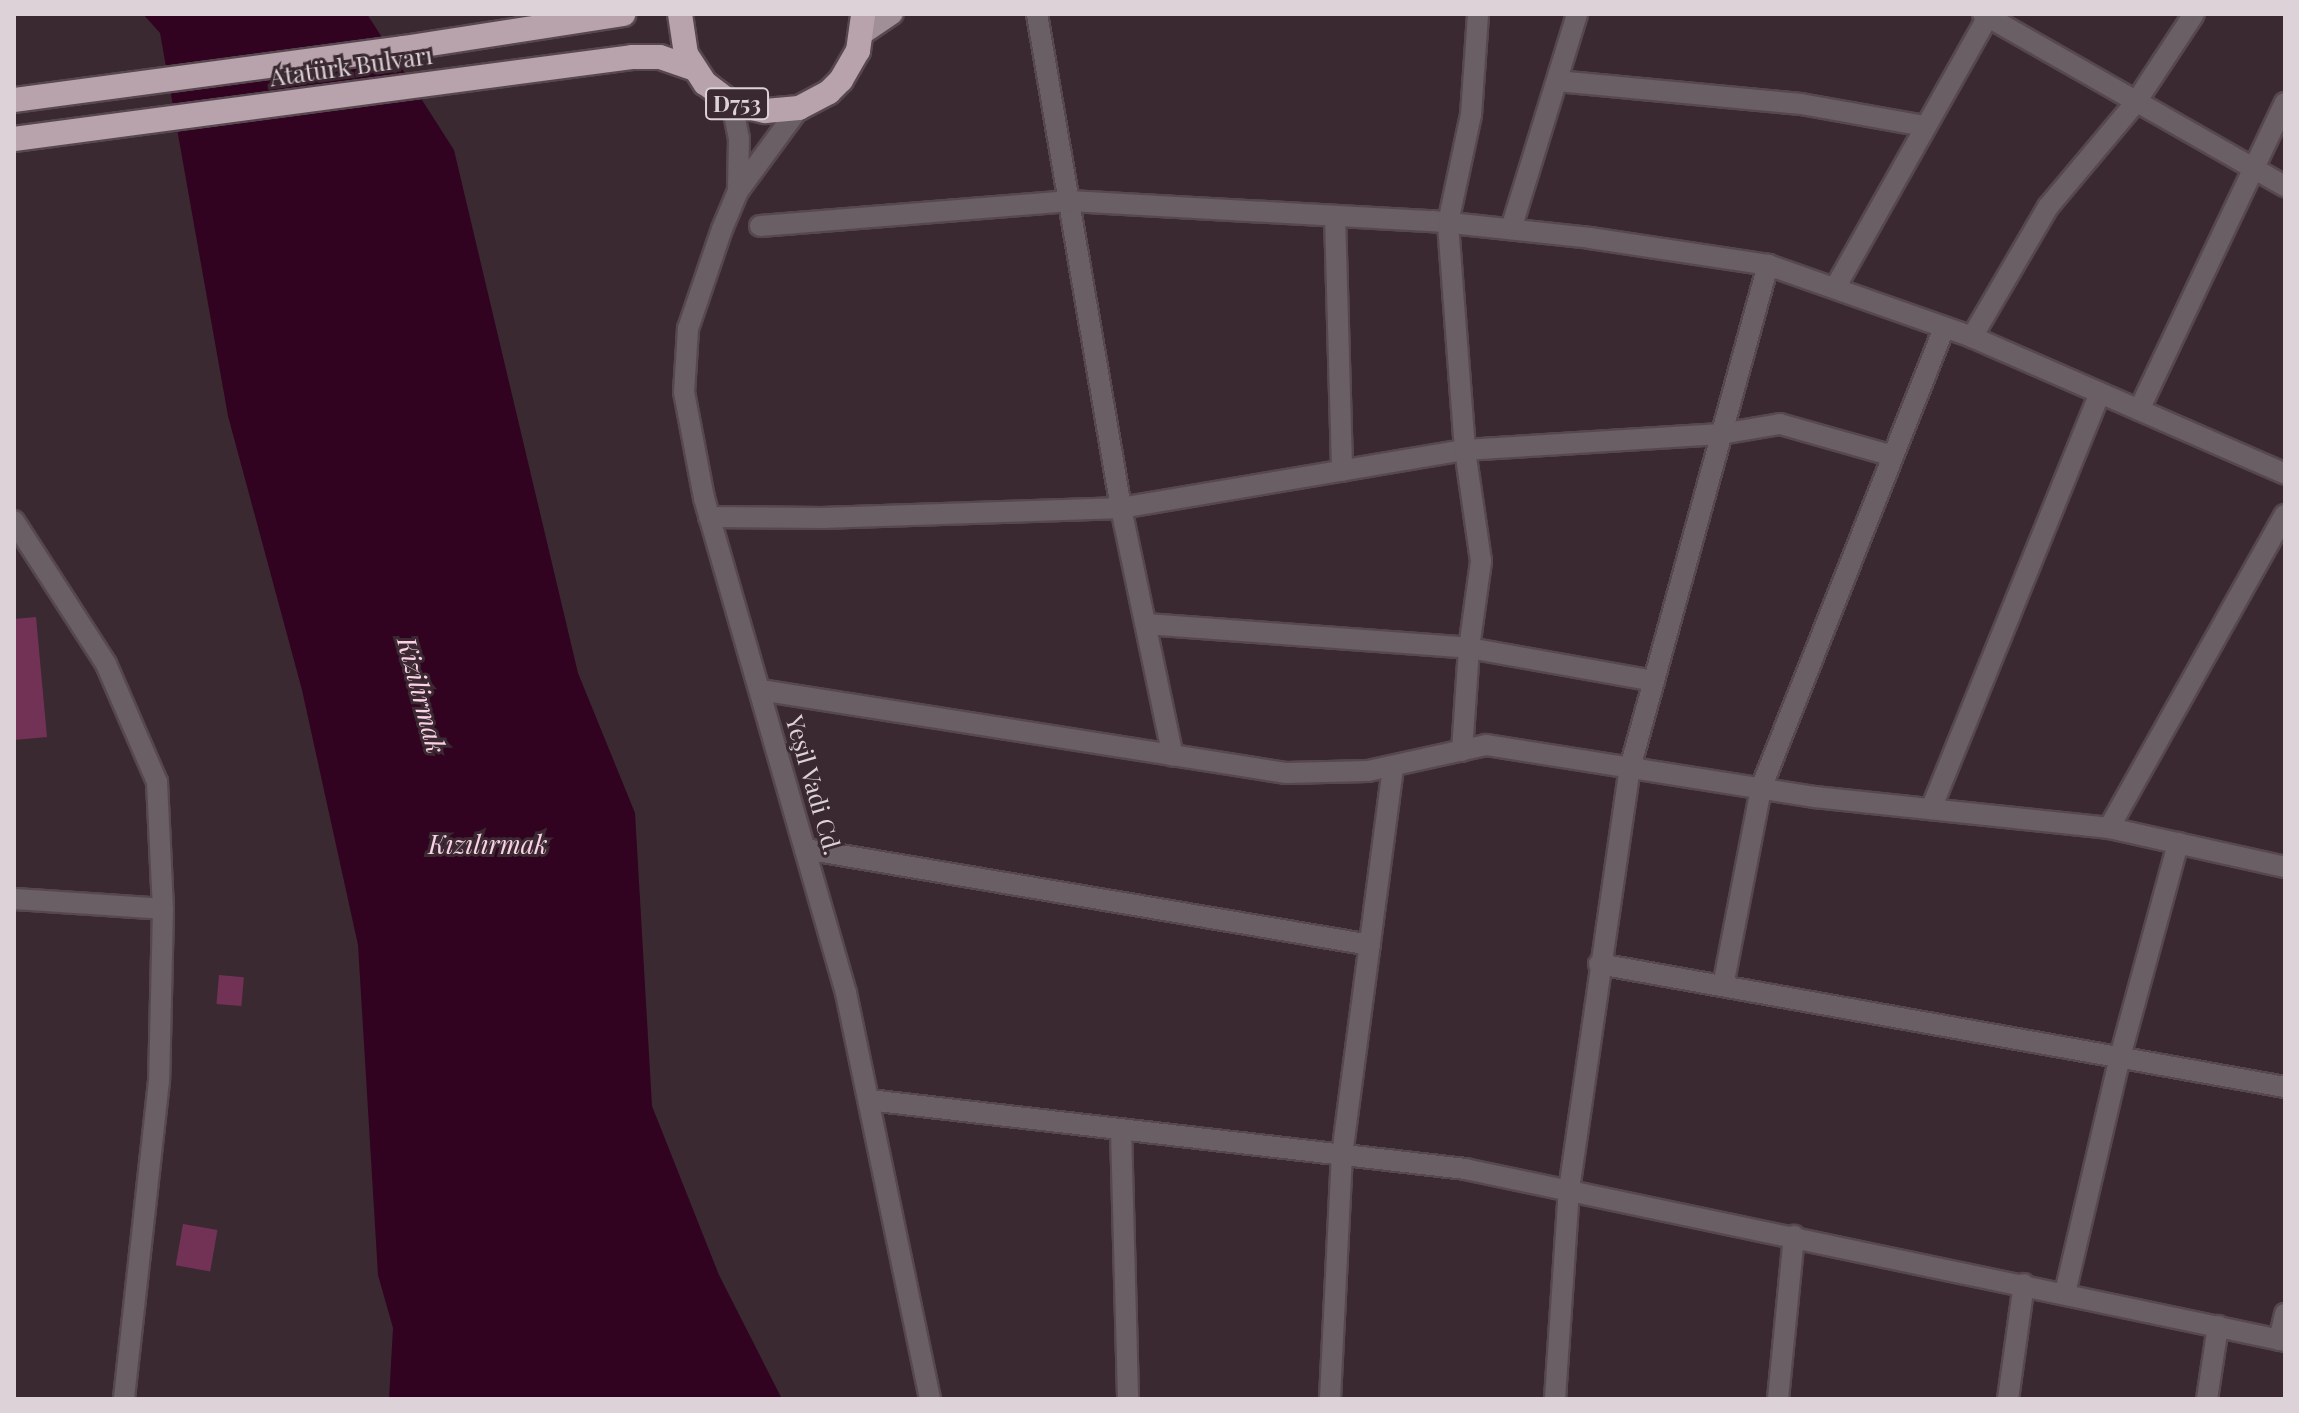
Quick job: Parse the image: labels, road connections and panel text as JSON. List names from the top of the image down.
{
  "streets": {
    "highway": ["Atatürk Bulvarı", "D753"],
    "street": ["Yeşil Vadi Cd."]
  },
  "water": ["Kizilirmak", "Kızılırmak"]
}
